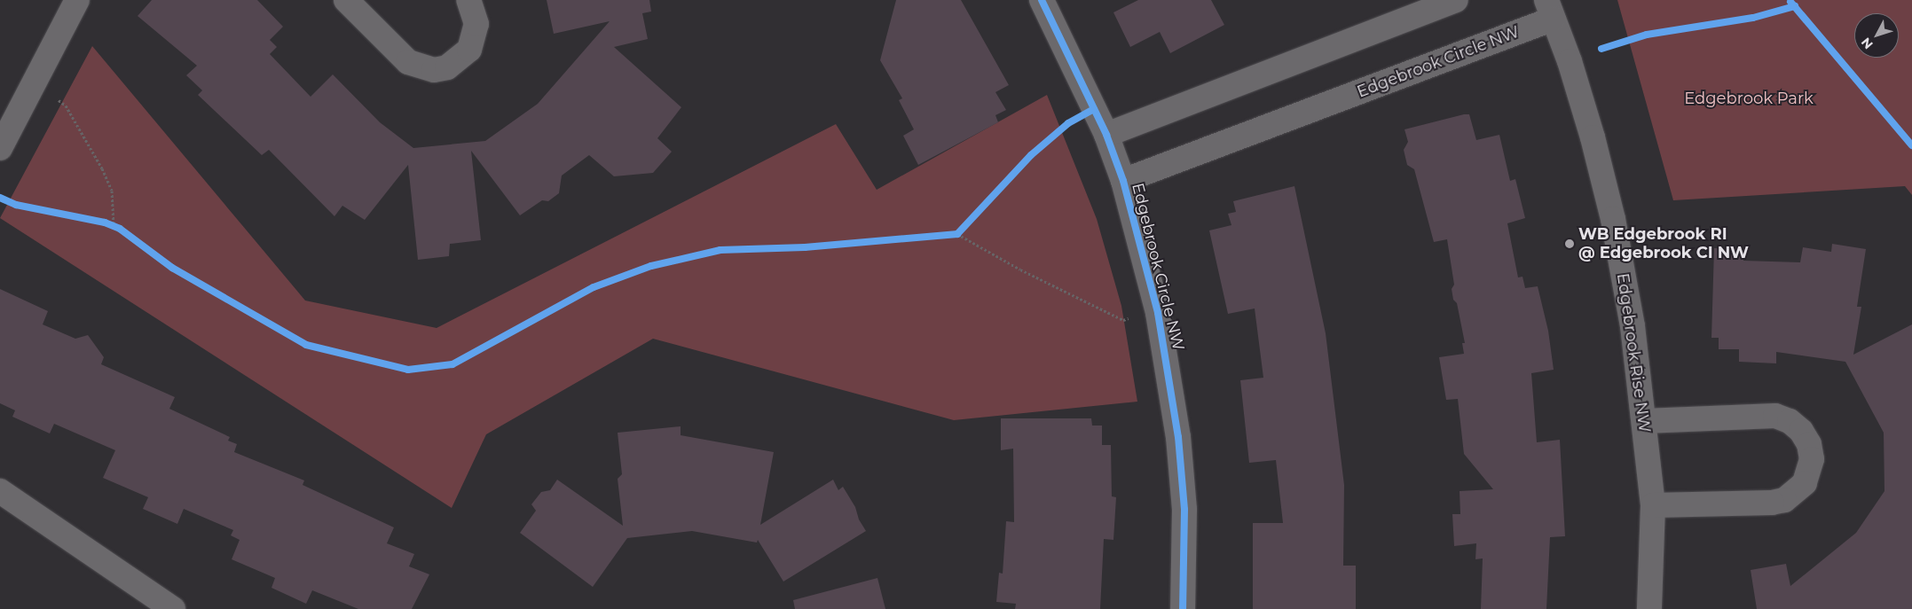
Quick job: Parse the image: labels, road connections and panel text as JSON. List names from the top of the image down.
{
  "streets": {
    "street": ["Edgebrook Circle NW", "Edgebrook Rise NW"]
  },
  "crossings": [
    ["Edgebrook Circle NW", "Edgebrook Rise NW"]
  ],
  "parks": ["Edgebrook Park"],
  "places": ["WB Edgebrook RI @ Edgebrook CI NW"],
  "north": "bottom left"
}
